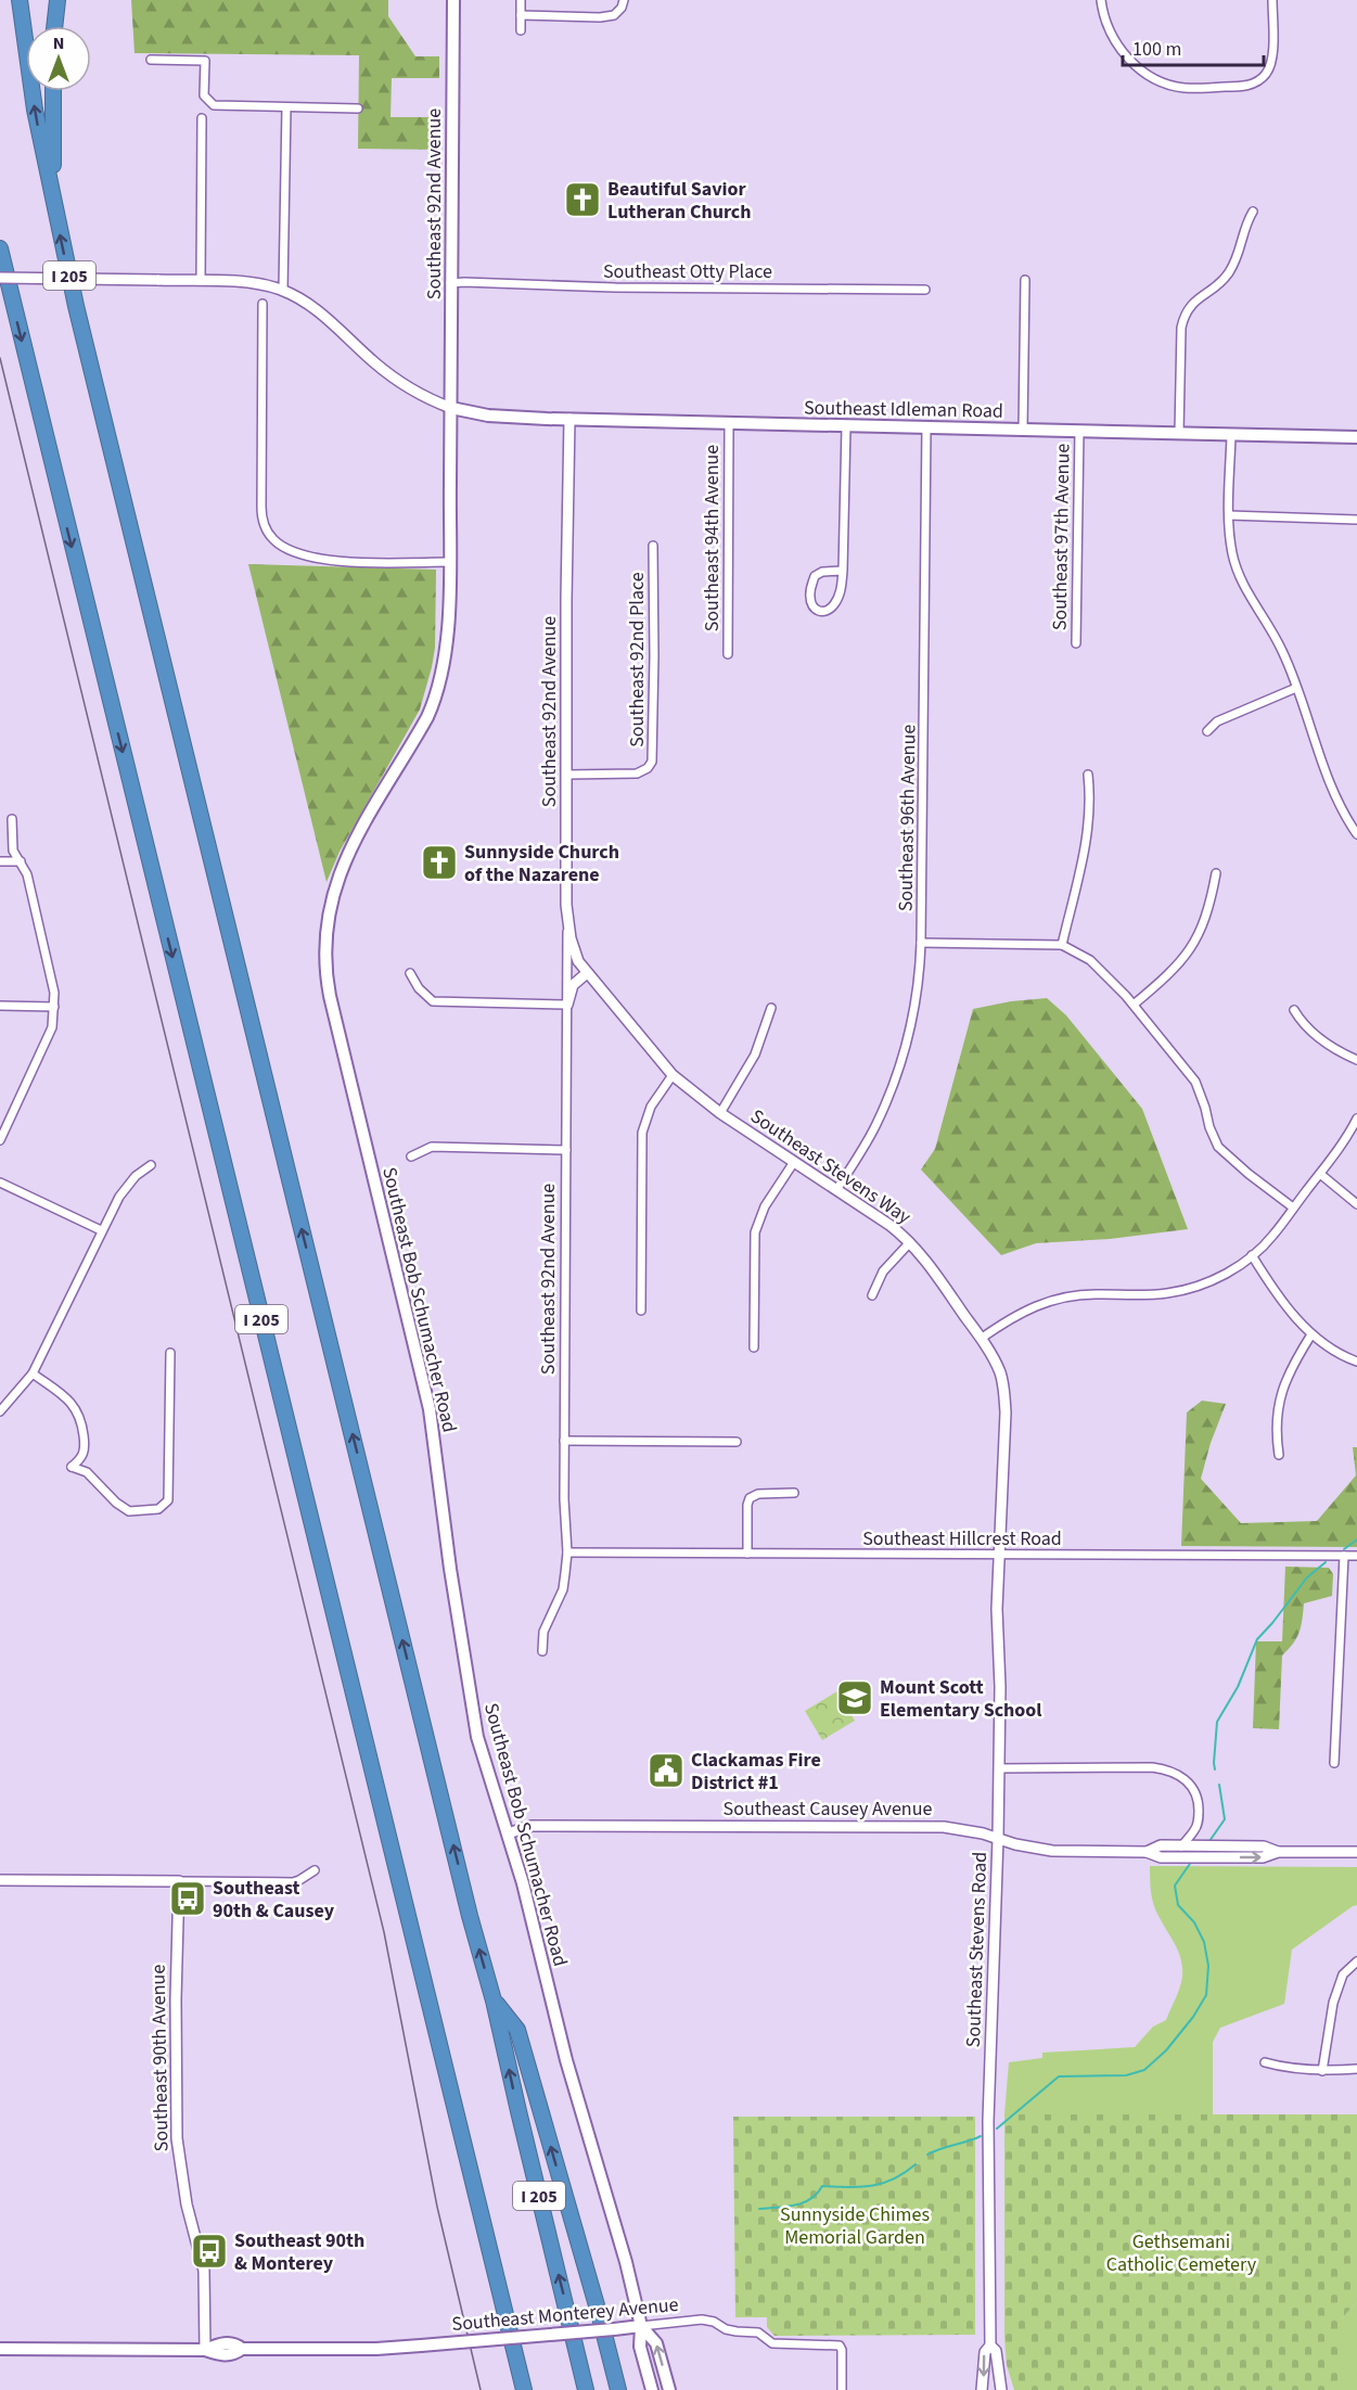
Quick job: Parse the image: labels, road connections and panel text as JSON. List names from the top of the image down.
{
  "streets": {
    "highway": ["I 205"],
    "main road": [
      "Southeast 92nd Avenue",
      "Southeast Idleman Road",
      "Southeast Bob Schumacher Road",
      "Southeast Monterey Avenue"
    ],
    "street": [
      "Southeast Otty Place",
      "Southeast 97th Avenue",
      "Southeast 94th Avenue",
      "Southeast 92nd Place",
      "Southeast 96th Avenue",
      "Southeast Stevens Way",
      "Southeast Hillcrest Road",
      "Southeast Causey Avenue",
      "Southeast Stevens Road",
      "Southeast 90th Avenue"
    ]
  },
  "crossings": [
    ["Southeast 92nd Avenue", "Southeast Otty Place"],
    ["Southeast 92nd Avenue", "Southeast Idleman Road"],
    ["Southeast 92nd Avenue", "Southeast 92nd Place"],
    ["Southeast 92nd Avenue", "Southeast Stevens Way"],
    ["Southeast 92nd Avenue", "Southeast Bob Schumacher Road"],
    ["Southeast 92nd Avenue", "Southeast Hillcrest Road"],
    ["Southeast Idleman Road", "Southeast 97th Avenue"],
    ["Southeast Idleman Road", "Southeast 94th Avenue"],
    ["Southeast Idleman Road", "Southeast 96th Avenue"],
    ["Southeast Idleman Road", "Southeast Bob Schumacher Road"],
    ["Southeast 96th Avenue", "Southeast Stevens Way"],
    ["Southeast Stevens Way", "Southeast Hillcrest Road"],
    ["Southeast Stevens Way", "Southeast Stevens Road"],
    ["Southeast Bob Schumacher Road", "Southeast Causey Avenue"],
    ["Southeast Bob Schumacher Road", "Southeast Monterey Avenue"],
    ["Southeast Hillcrest Road", "Southeast Stevens Road"],
    ["Southeast Causey Avenue", "Southeast Stevens Road"],
    ["Southeast 90th Avenue", "Southeast Monterey Avenue"]
  ],
  "parks": ["Sunnyside Chimes Memorial Garden", "Gethsemani Catholic Cemetery"],
  "places": {
    "church": ["Beautiful Savior Lutheran Church", "Sunnyside Church of the Nazarene"],
    "school or university": ["Mount Scott Elementary School"],
    "public building": ["Clackamas Fire District #1"],
    "bus stop": ["Southeast 90th & Causey", "Southeast 90th & Monterey"]
  },
  "scale_bar": "100 m",
  "north": "top"
}
